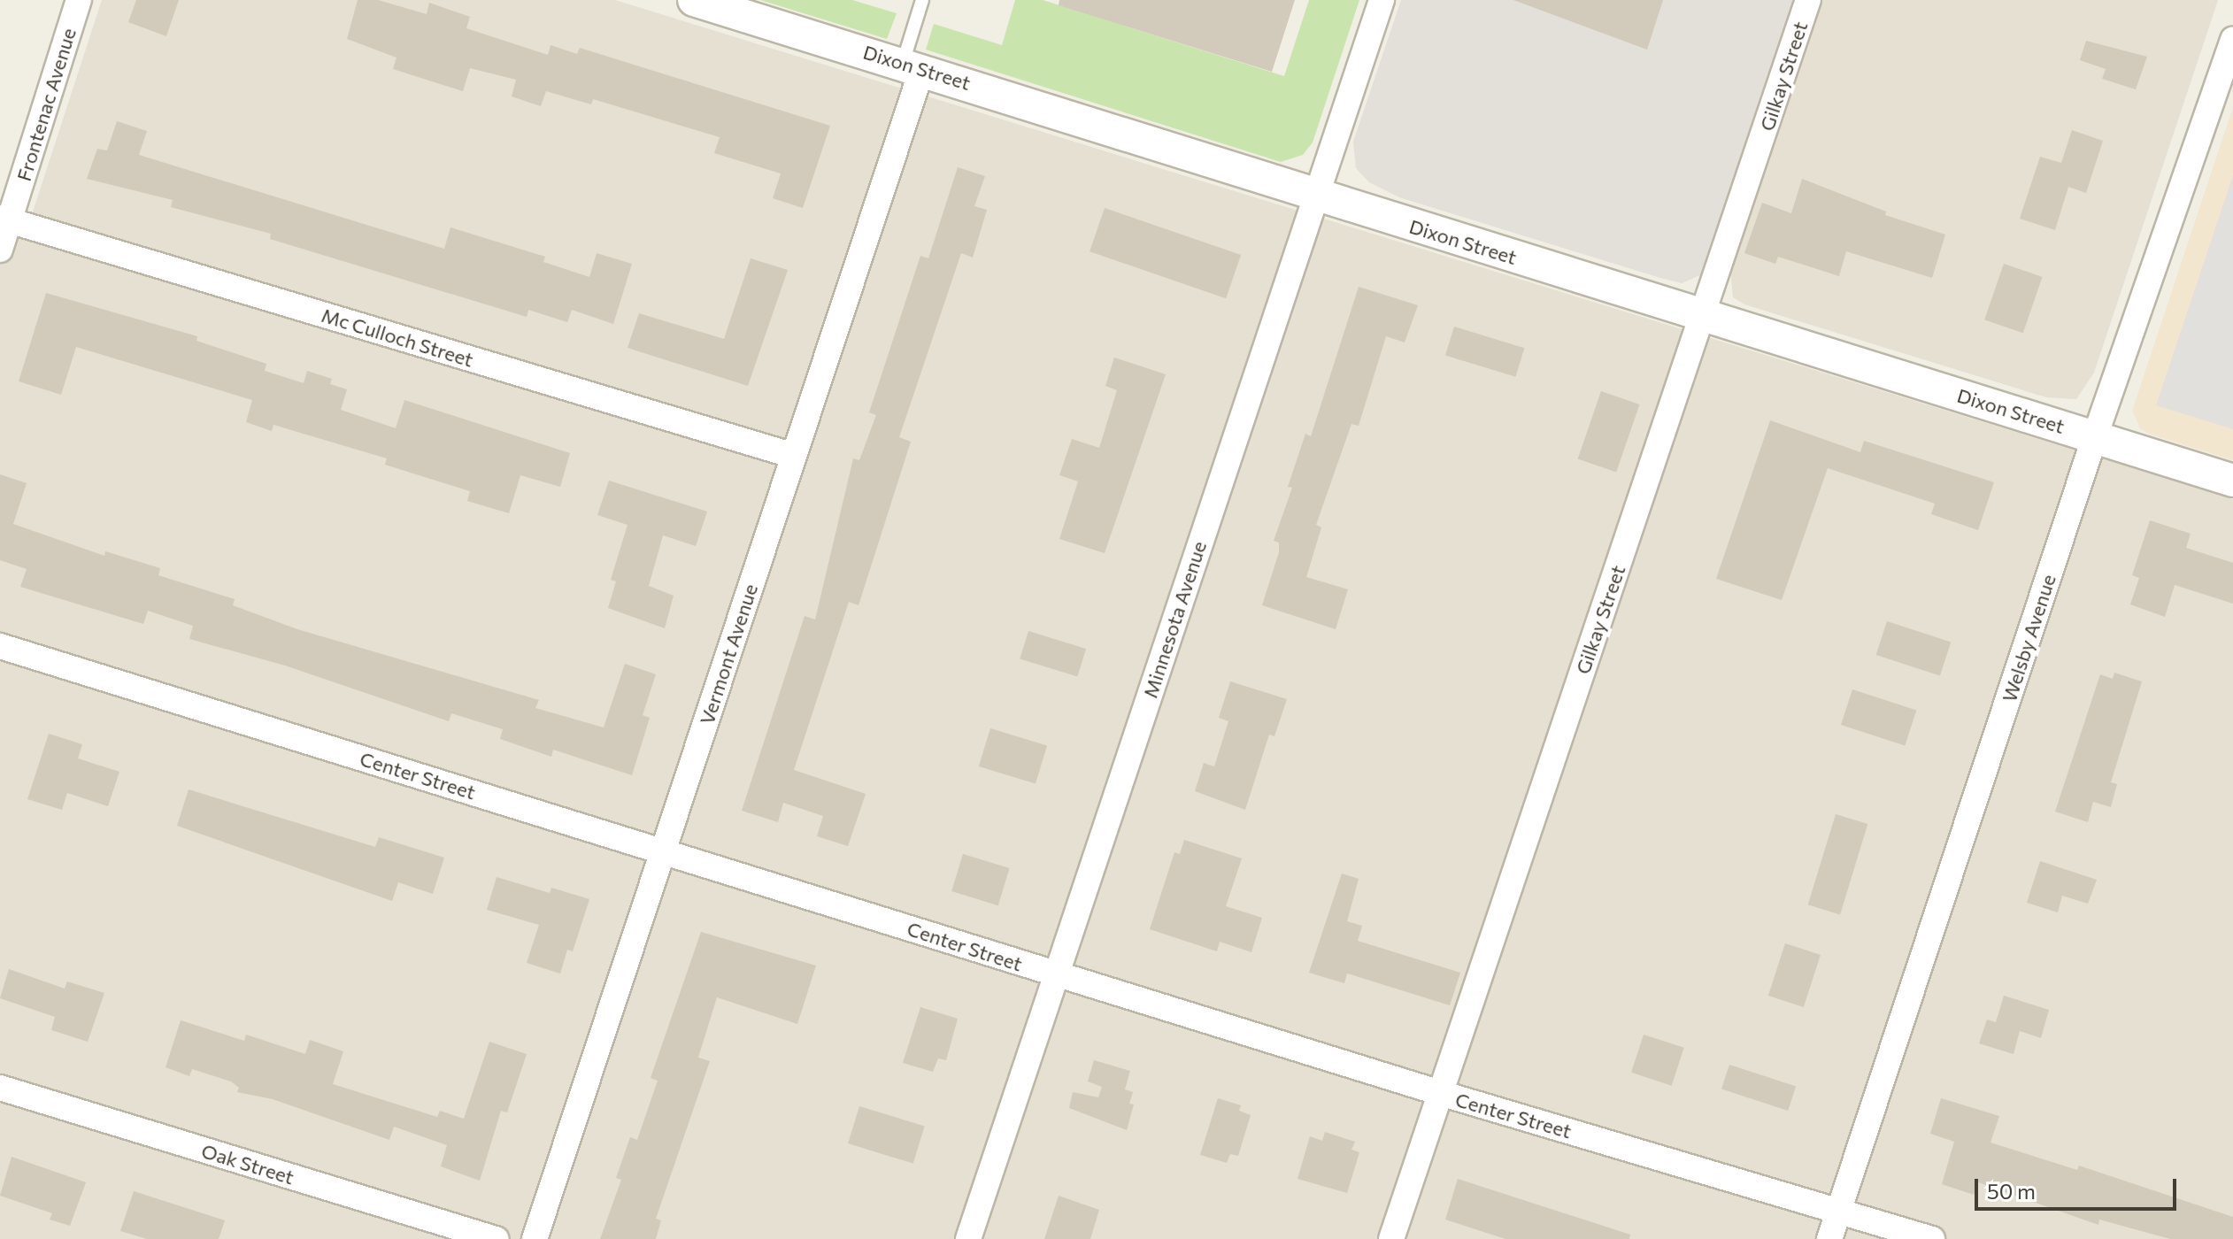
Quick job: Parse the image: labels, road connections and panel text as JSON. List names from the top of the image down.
{
  "streets": {
    "street": [
      "Dixon Street",
      "Gilkay Street",
      "Frontenac Avenue",
      "Mc Culloch Street",
      "Minnesota Avenue",
      "Welsby Avenue",
      "Vermont Avenue",
      "Center Street",
      "Oak Street"
    ]
  },
  "crossings": [
    ["Dixon Street", "Gilkay Street"],
    ["Dixon Street", "Minnesota Avenue"],
    ["Dixon Street", "Welsby Avenue"],
    ["Dixon Street", "Vermont Avenue"],
    ["Gilkay Street", "Center Street"],
    ["Frontenac Avenue", "Mc Culloch Street"],
    ["Mc Culloch Street", "Vermont Avenue"],
    ["Minnesota Avenue", "Center Street"],
    ["Welsby Avenue", "Center Street"],
    ["Vermont Avenue", "Center Street"]
  ],
  "scale_bar": "50 m"
}
